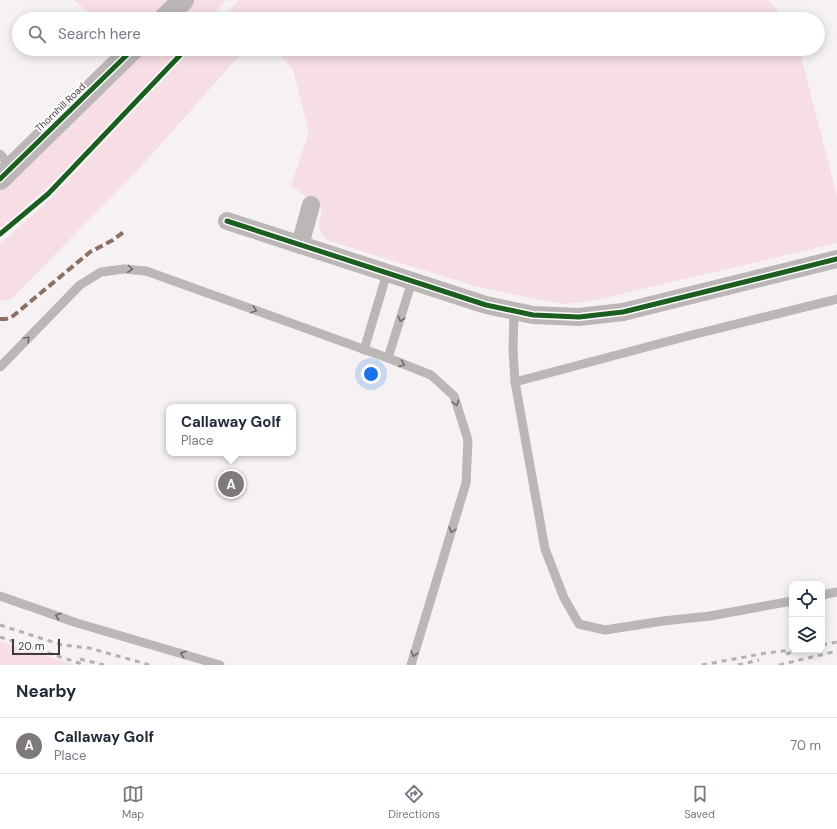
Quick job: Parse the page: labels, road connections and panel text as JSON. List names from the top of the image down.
{
  "streets": {
    "street": ["Thornhill Road"]
  },
  "scale_bar": "20 m",
  "page": {
    "search": "Search here",
    "popup": ["Callaway Golf", "Place"],
    "pins": "A",
    "scale": "20 m",
    "heading": "Nearby",
    "list": [
      {
        "mark": "A",
        "name": "Callaway Golf",
        "note": "Place",
        "value": "70 m"
      }
    ],
    "nav": ["Map", "Directions", "Saved"]
  }
}
